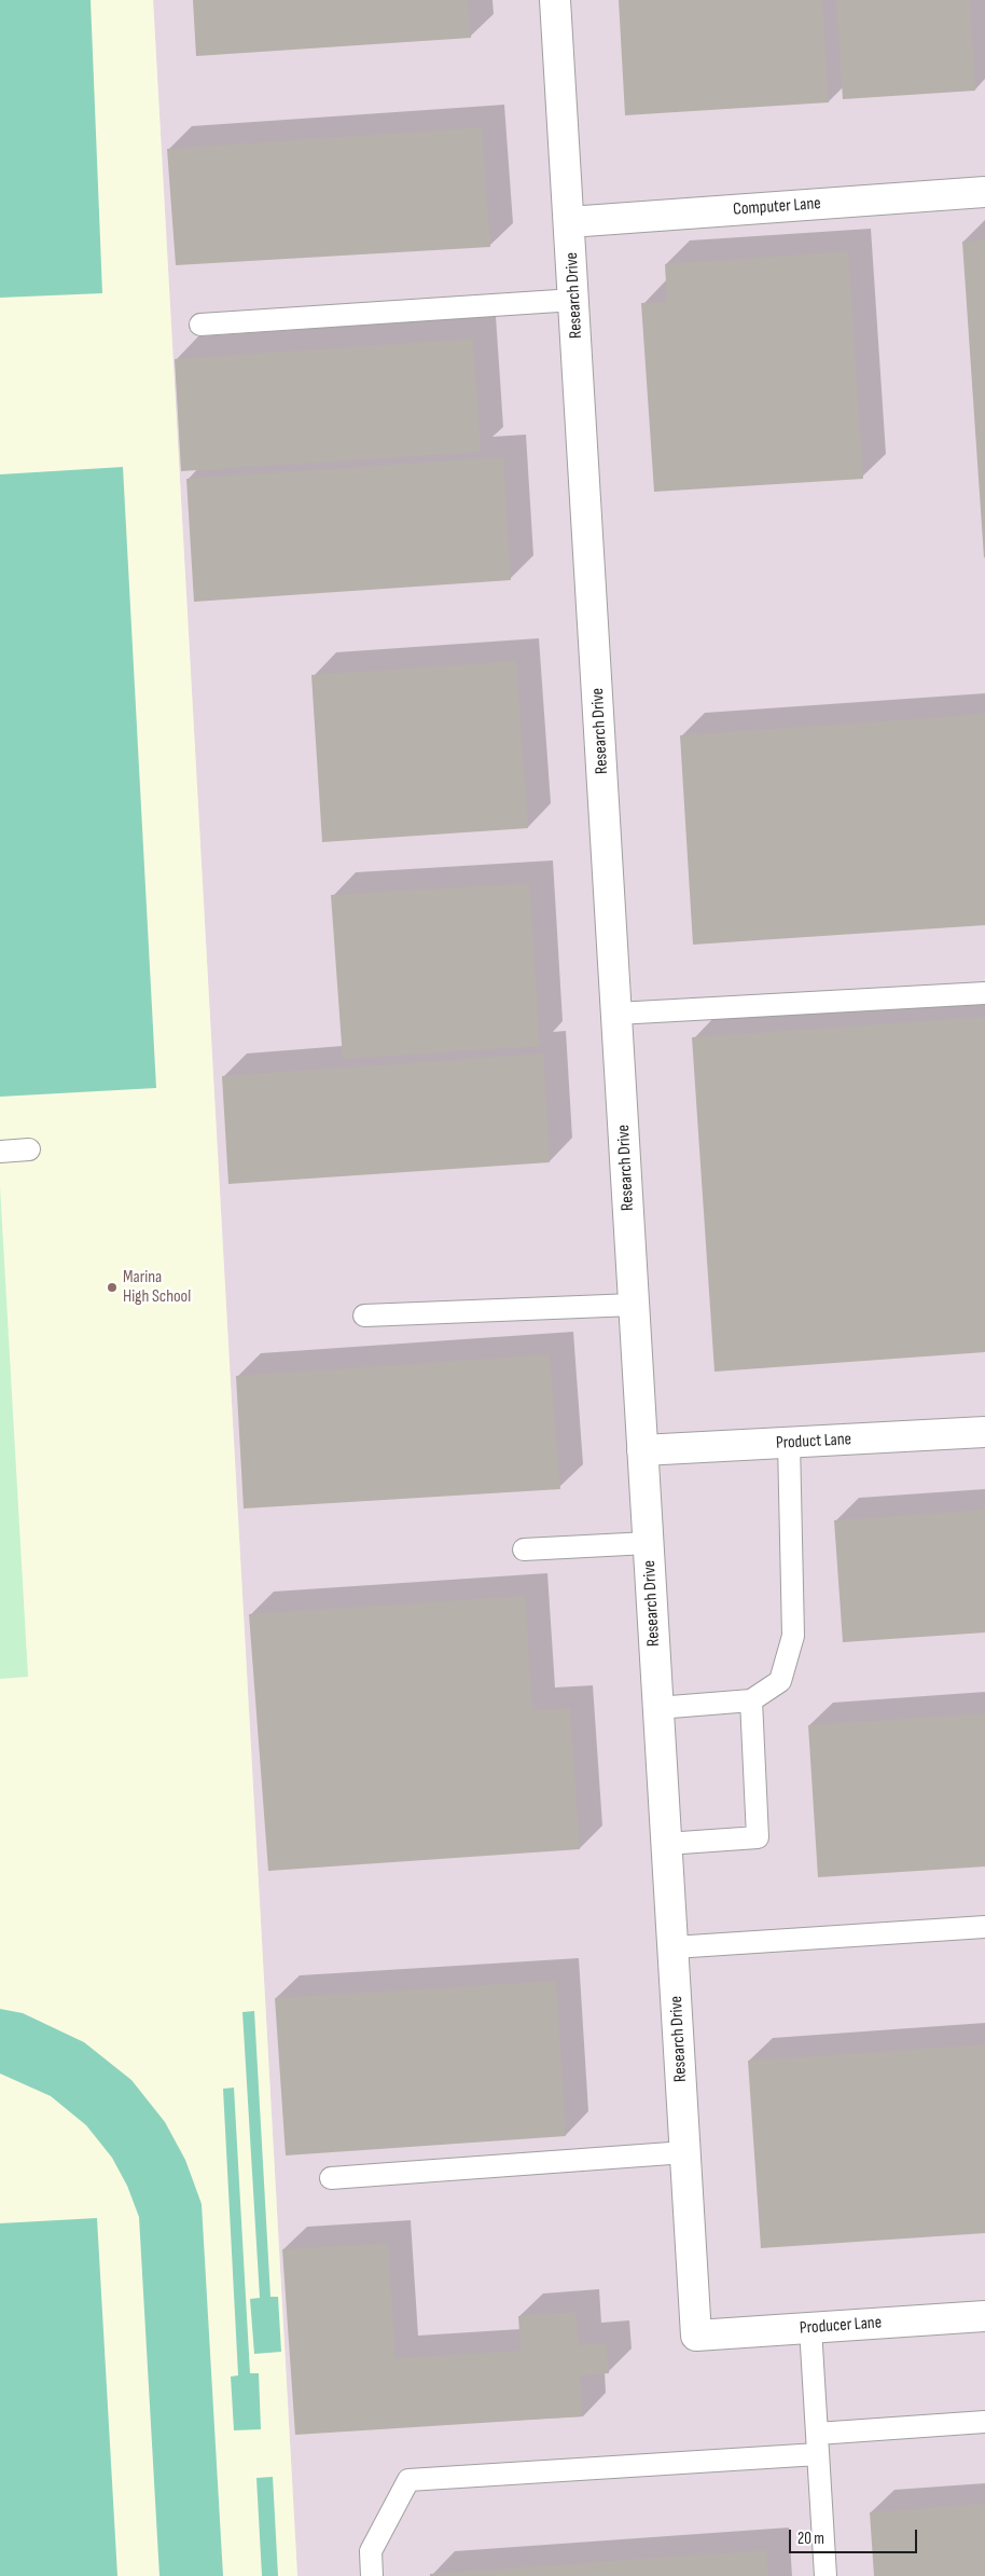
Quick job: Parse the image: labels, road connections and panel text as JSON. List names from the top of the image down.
{
  "streets": {
    "street": [
      "Computer Lane",
      "Research Drive",
      "Product Lane",
      "Producer Lane"
    ]
  },
  "crossings": [
    ["Computer Lane", "Research Drive"],
    ["Research Drive", "Product Lane"],
    ["Research Drive", "Producer Lane"]
  ],
  "places": ["Marina High School"],
  "scale_bar": "20 m"
}
